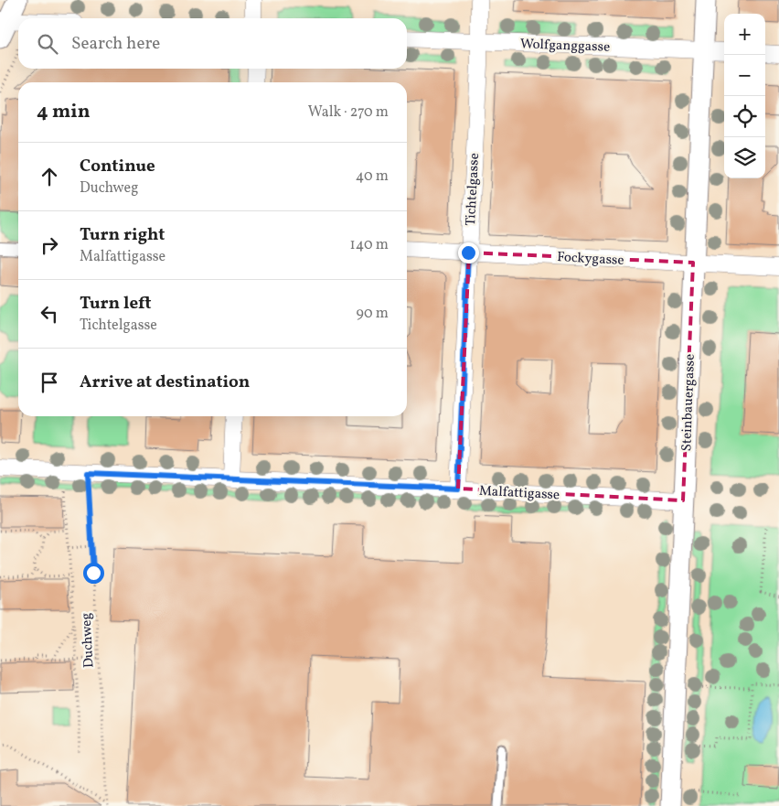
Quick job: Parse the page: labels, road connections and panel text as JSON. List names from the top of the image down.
{
  "streets": {
    "street": [
      "Wolfganggasse",
      "Tichtelgasse",
      "Fockygasse",
      "Steinbauergasse",
      "Malfattigasse"
    ],
    "path": ["Duchweg"]
  },
  "crossings": [
    ["Wolfganggasse", "Tichtelgasse"],
    ["Wolfganggasse", "Steinbauergasse"],
    ["Tichtelgasse", "Fockygasse"],
    ["Tichtelgasse", "Malfattigasse"],
    ["Fockygasse", "Steinbauergasse"],
    ["Steinbauergasse", "Malfattigasse"],
    ["Malfattigasse", "Duchweg"]
  ],
  "page": {
    "map_buttons": ["+", "−"],
    "search": "Search here",
    "heading": ["4 min", "Walk · 270 m"],
    "list": [
      ["Continue", "Duchweg", "40 m"],
      ["Turn right", "Malfattigasse", "140 m"],
      ["Turn left", "Tichtelgasse", "90 m"],
      "Arrive at destination"
    ]
  }
}
